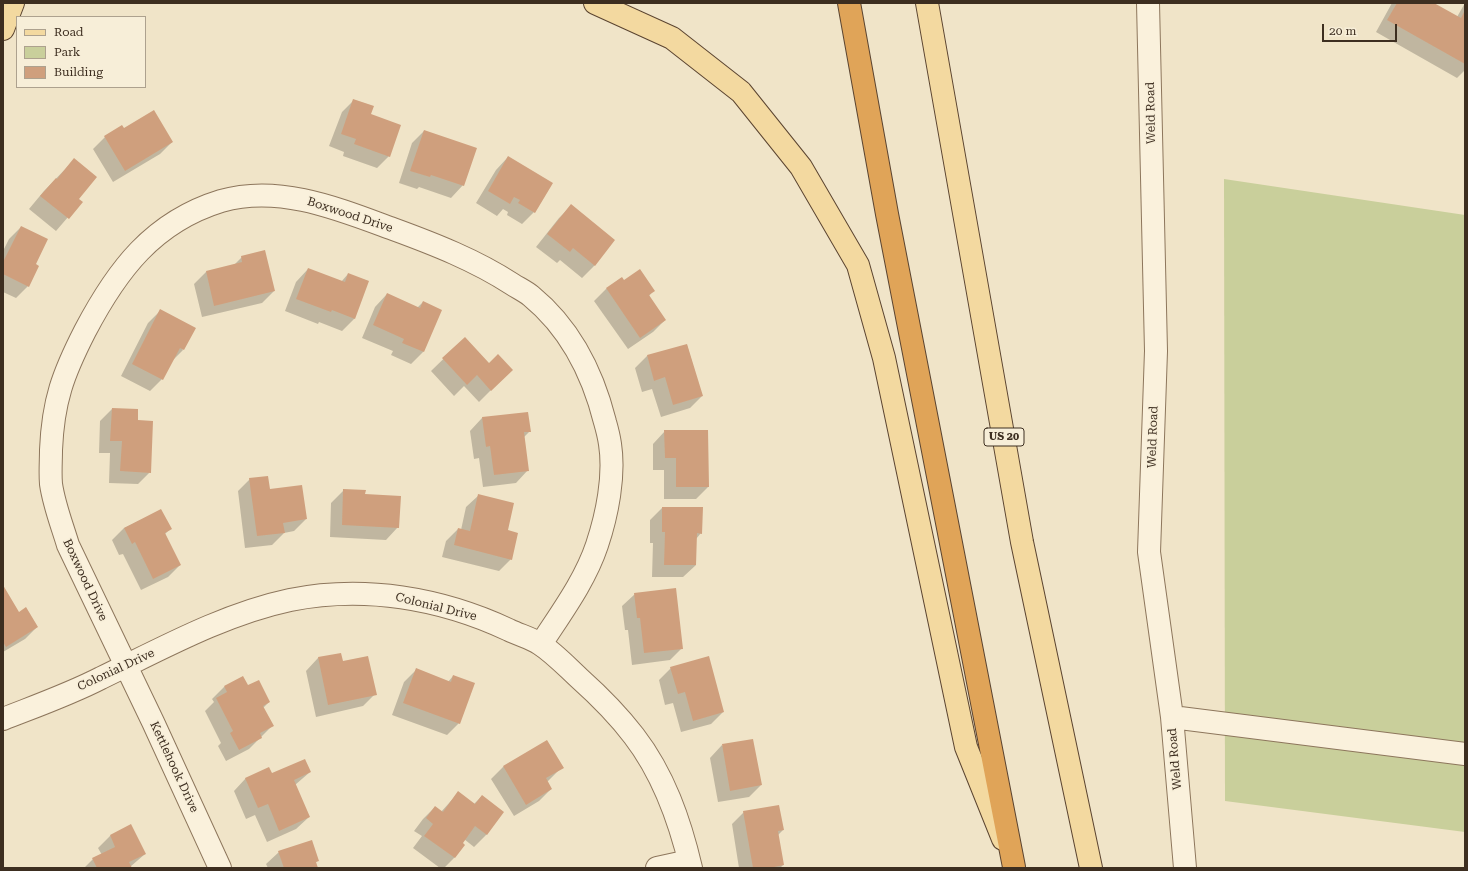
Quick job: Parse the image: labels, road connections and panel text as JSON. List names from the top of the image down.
{
  "streets": {
    "main road": ["US 20"],
    "street": [
      "Weld Road",
      "Boxwood Drive",
      "Colonial Drive",
      "Kettlehook Drive"
    ]
  },
  "crossings": [
    ["Boxwood Drive", "Colonial Drive"],
    ["Boxwood Drive", "Kettlehook Drive"],
    ["Colonial Drive", "Kettlehook Drive"]
  ],
  "legend": ["Road", "Park", "Building"],
  "scale_bar": "20 m"
}
